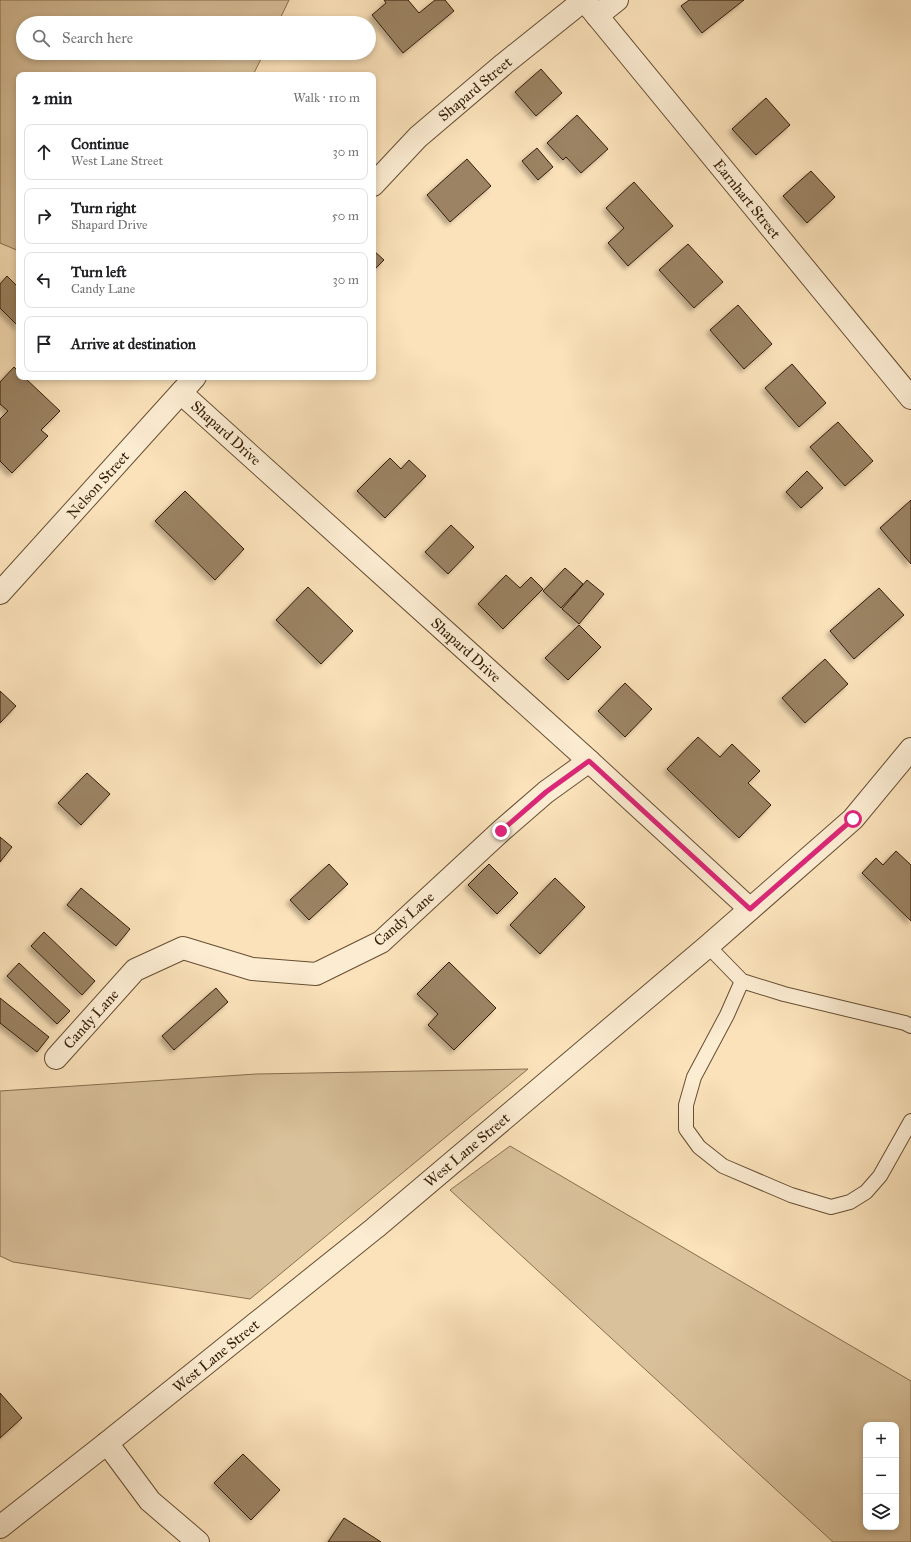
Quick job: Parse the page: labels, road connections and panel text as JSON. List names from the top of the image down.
{
  "streets": {
    "street": [
      "Shapard Street",
      "Earnhart Street",
      "Shapard Drive",
      "Nelson Street",
      "Candy Lane",
      "West Lane Street"
    ]
  },
  "crossings": [
    ["Shapard Street", "Earnhart Street"],
    ["Shapard Drive", "Nelson Street"],
    ["Shapard Drive", "Candy Lane"],
    ["Shapard Drive", "West Lane Street"]
  ],
  "page": {
    "search": "Search here",
    "heading": ["2 min", "Walk · 110 m"],
    "list": [
      ["Continue", "West Lane Street", "30 m"],
      ["Turn right", "Shapard Drive", "50 m"],
      ["Turn left", "Candy Lane", "30 m"],
      "Arrive at destination"
    ],
    "map_buttons": ["+", "−"]
  }
}
